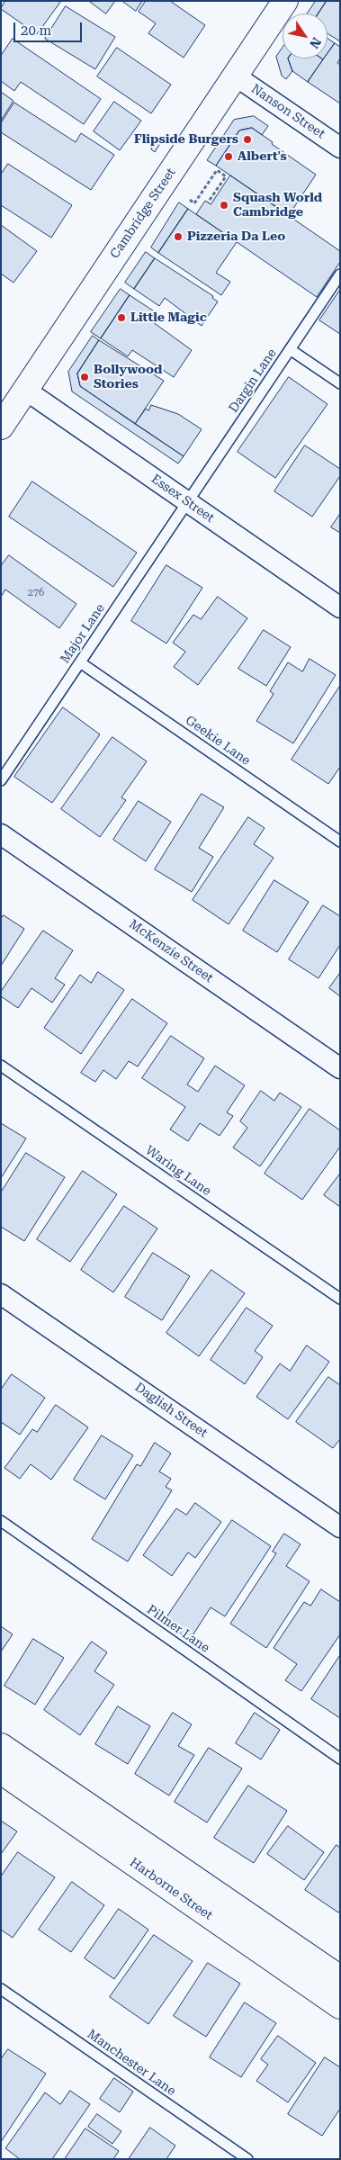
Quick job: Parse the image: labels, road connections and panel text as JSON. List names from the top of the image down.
{
  "streets": {
    "main road": ["Cambridge Street", "Harborne Street"],
    "street": [
      "Nanson Street",
      "Essex Street",
      "McKenzie Street",
      "Daglish Street"
    ],
    "lane": [
      "Dargin Lane",
      "Major Lane",
      "Geekie Lane",
      "Waring Lane",
      "Pilmer Lane",
      "Manchester Lane"
    ]
  },
  "crossings": [
    ["Nanson Street", "Cambridge Street"],
    ["Cambridge Street", "Essex Street"],
    ["Dargin Lane", "Essex Street"],
    ["Dargin Lane", "Major Lane"],
    ["Essex Street", "Major Lane"],
    ["Major Lane", "Geekie Lane"]
  ],
  "places": [
    "Flipside Burgers",
    "Albert's",
    "Squash World Cambridge",
    "Pizzeria Da Leo",
    "Little Magic",
    "Bollywood Stories"
  ],
  "house_numbers": ["276"],
  "scale_bar": "20 m",
  "north": "bottom right"
}
